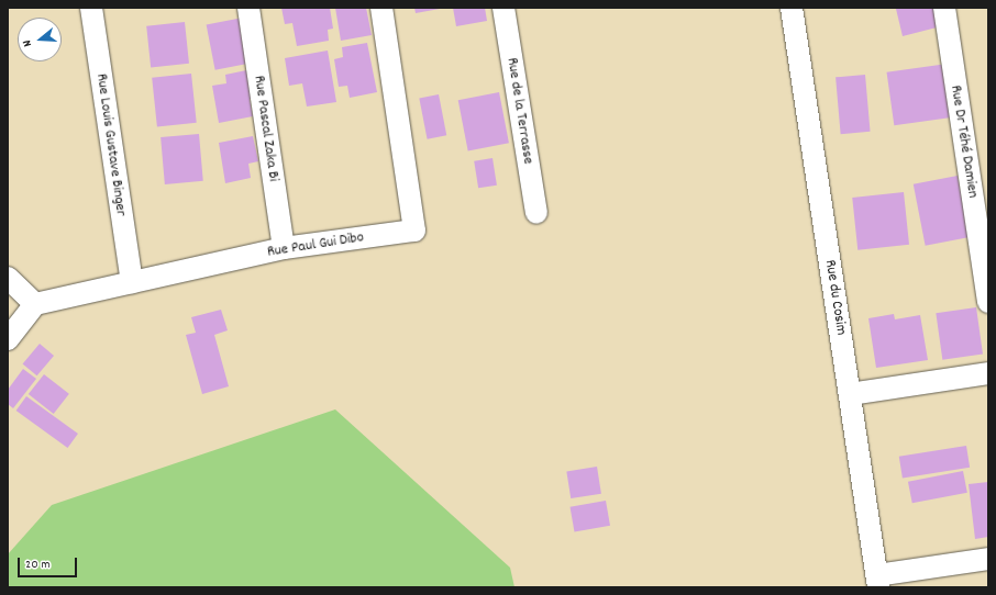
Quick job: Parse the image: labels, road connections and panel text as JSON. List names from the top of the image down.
{
  "streets": {
    "street": [
      "Rue de la Terrasse",
      "Rue Pascal Zaka Bi",
      "Rue Dr Téhé Damien",
      "Rue Louis Gustave Binger",
      "Rue Paul Gui Dibo",
      "Rue du Cosim"
    ]
  },
  "crossings": [
    ["Rue Pascal Zaka Bi", "Rue Paul Gui Dibo"],
    ["Rue Louis Gustave Binger", "Rue Paul Gui Dibo"]
  ],
  "scale_bar": "20 m",
  "north": "left"
}
